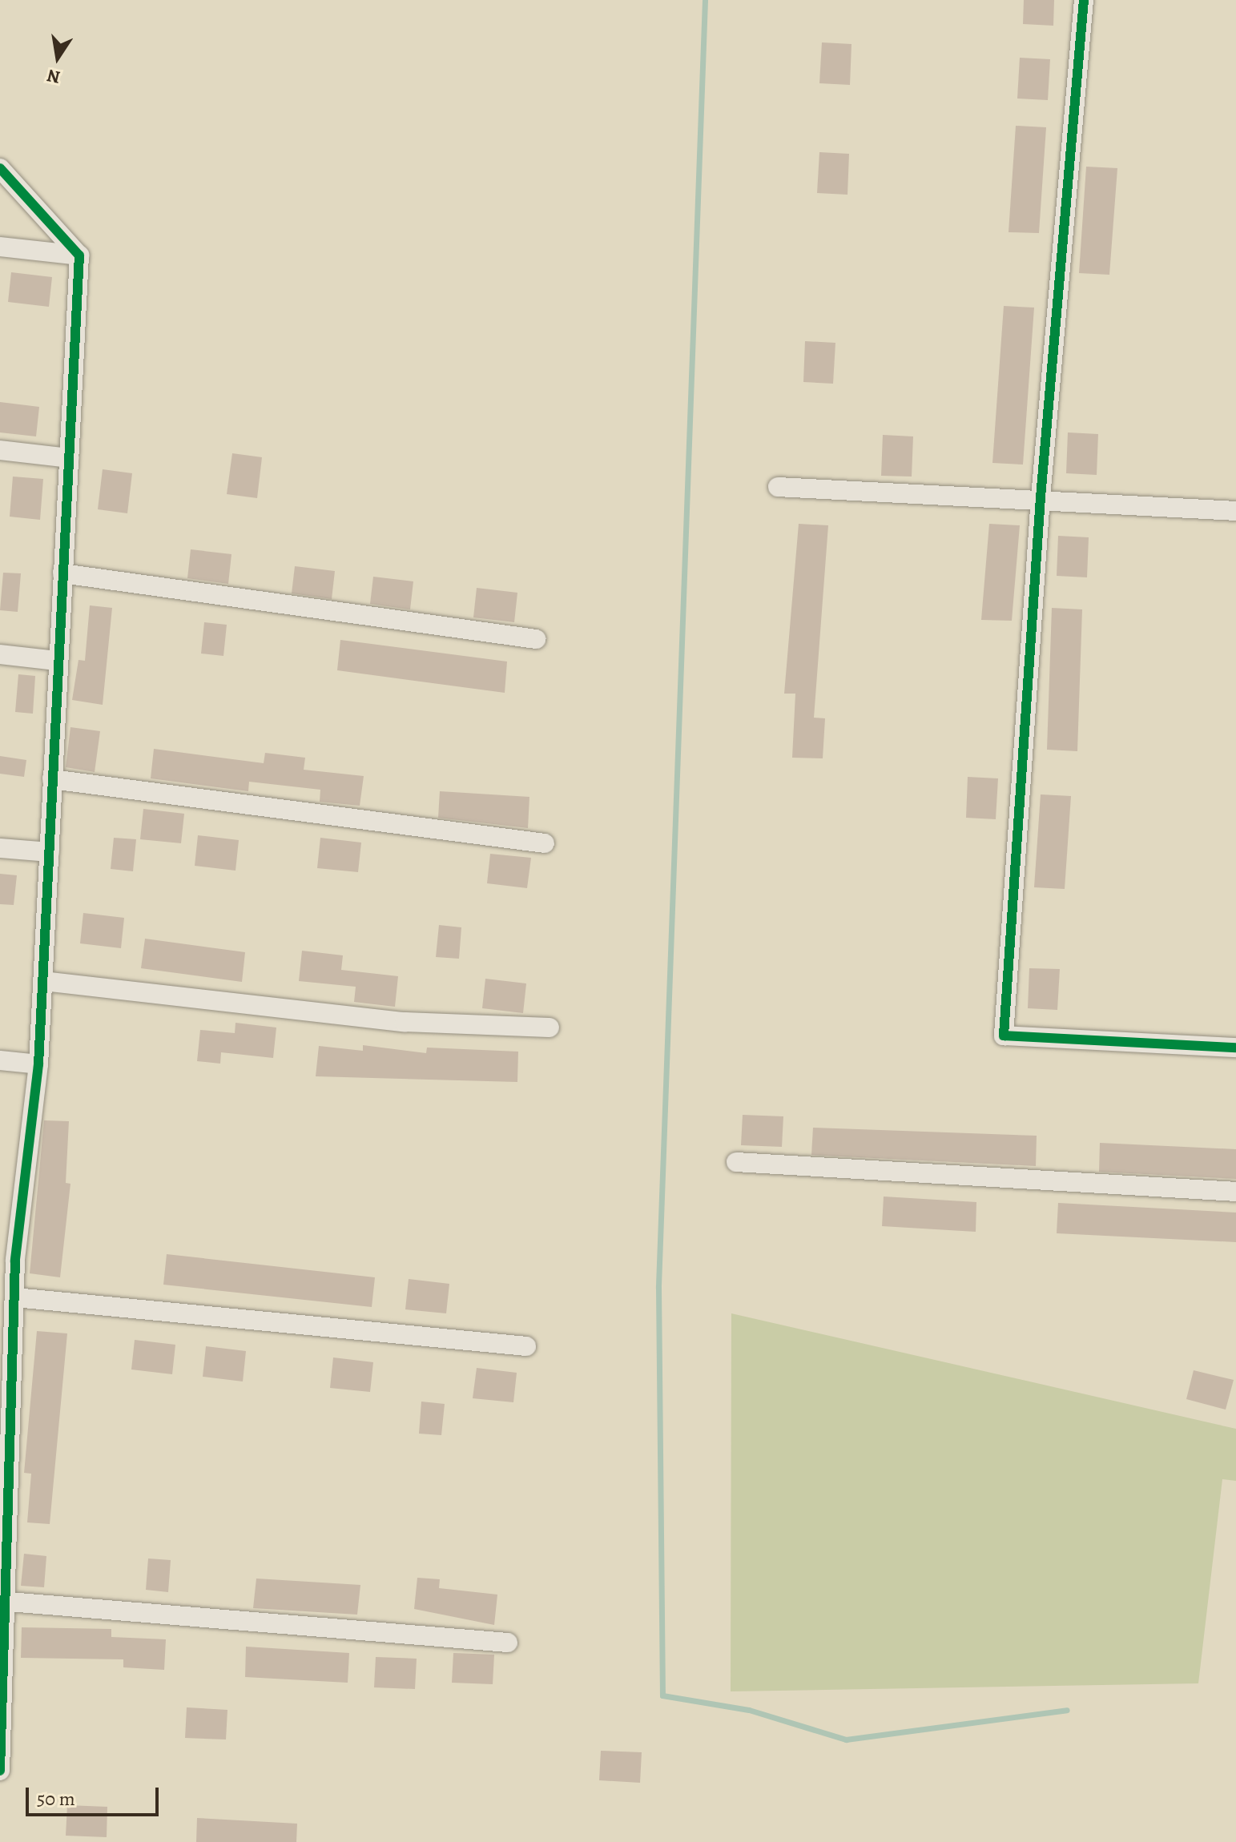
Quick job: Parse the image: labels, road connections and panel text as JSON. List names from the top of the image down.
{
  "scale_bar": "50 m",
  "north": "bottom"
}
